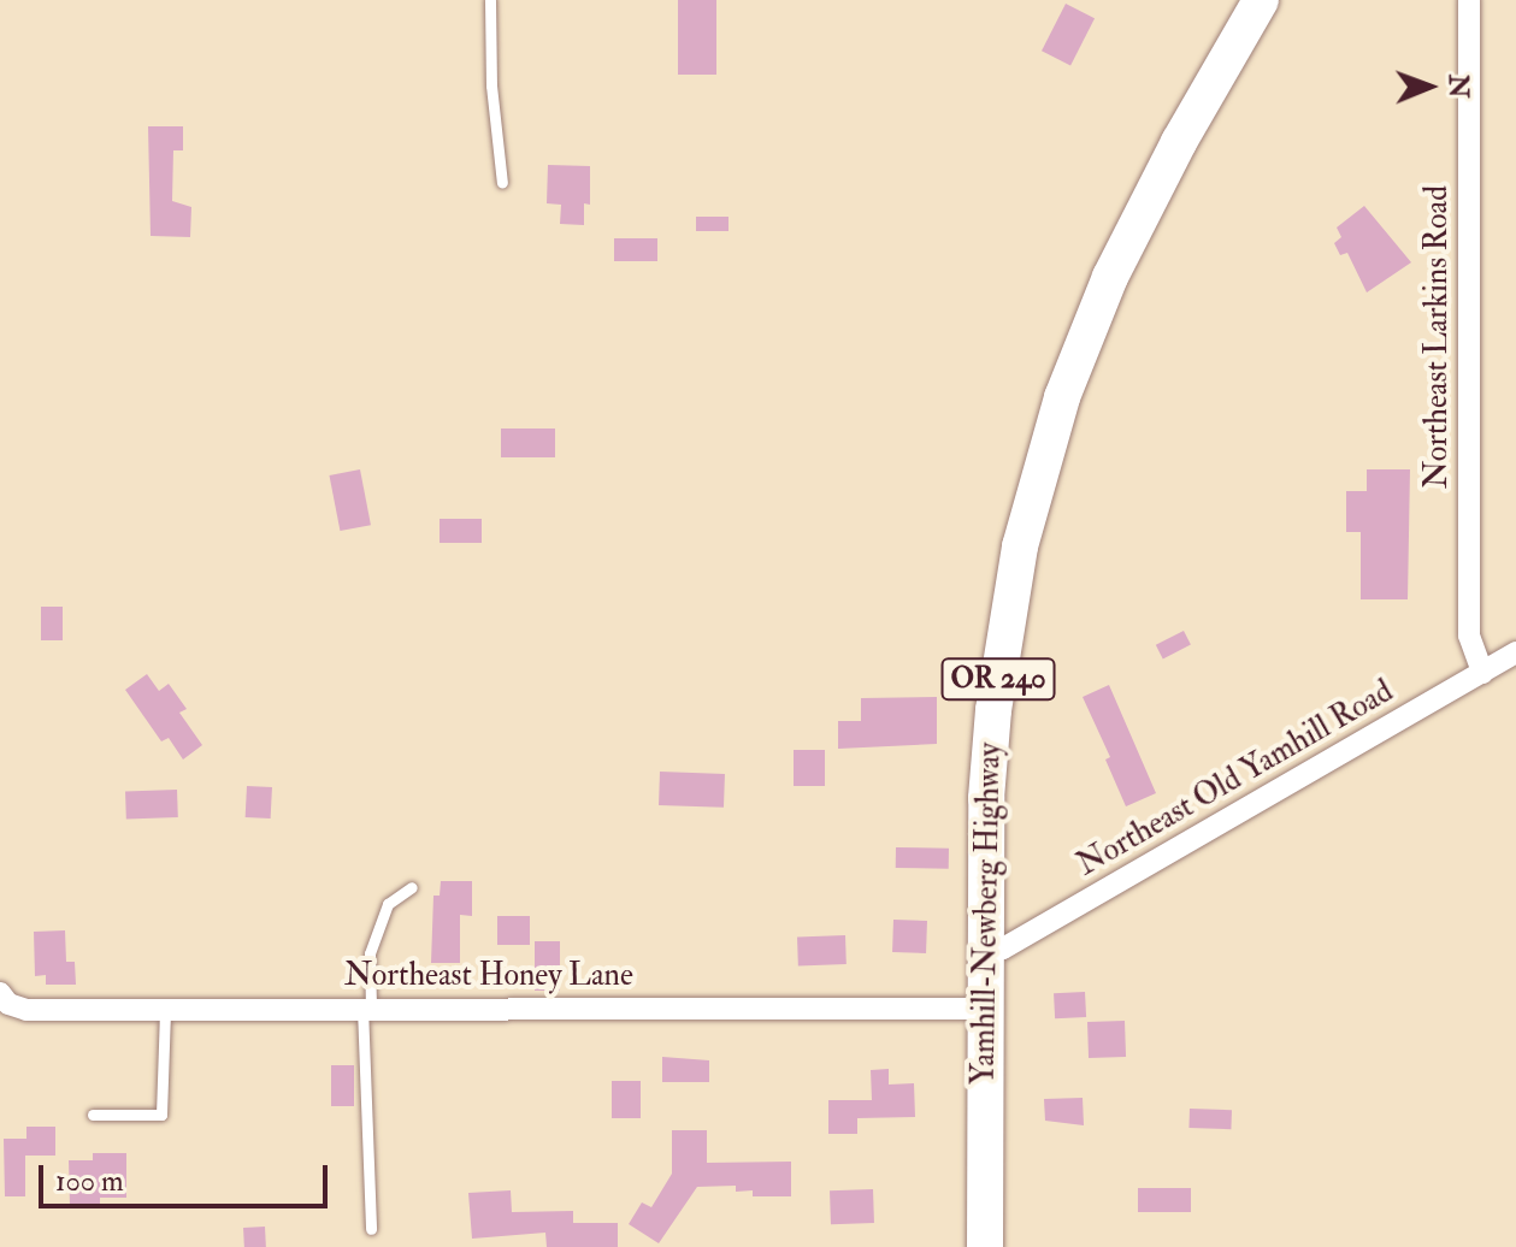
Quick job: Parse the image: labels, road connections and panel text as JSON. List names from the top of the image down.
{
  "streets": {
    "main road": ["OR 240", "Yamhill-Newberg Highway"],
    "street": ["Northeast Larkins Road", "Northeast Old Yamhill Road", "Northeast Honey Lane"]
  },
  "crossings": [
    ["Northeast Larkins Road", "Northeast Old Yamhill Road"],
    ["Northeast Old Yamhill Road", "Yamhill-Newberg Highway"],
    ["Yamhill-Newberg Highway", "Northeast Honey Lane"]
  ],
  "scale_bar": "100 m",
  "north": "right"
}
